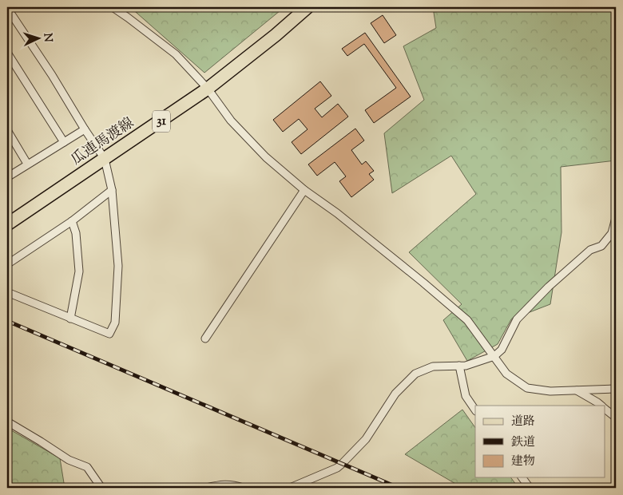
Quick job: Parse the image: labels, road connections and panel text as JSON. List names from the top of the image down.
{
  "streets": {
    "main road": ["31", "瓜連馬渡線"]
  },
  "legend": ["道路", "鉄道", "建物"],
  "north": "right"
}
